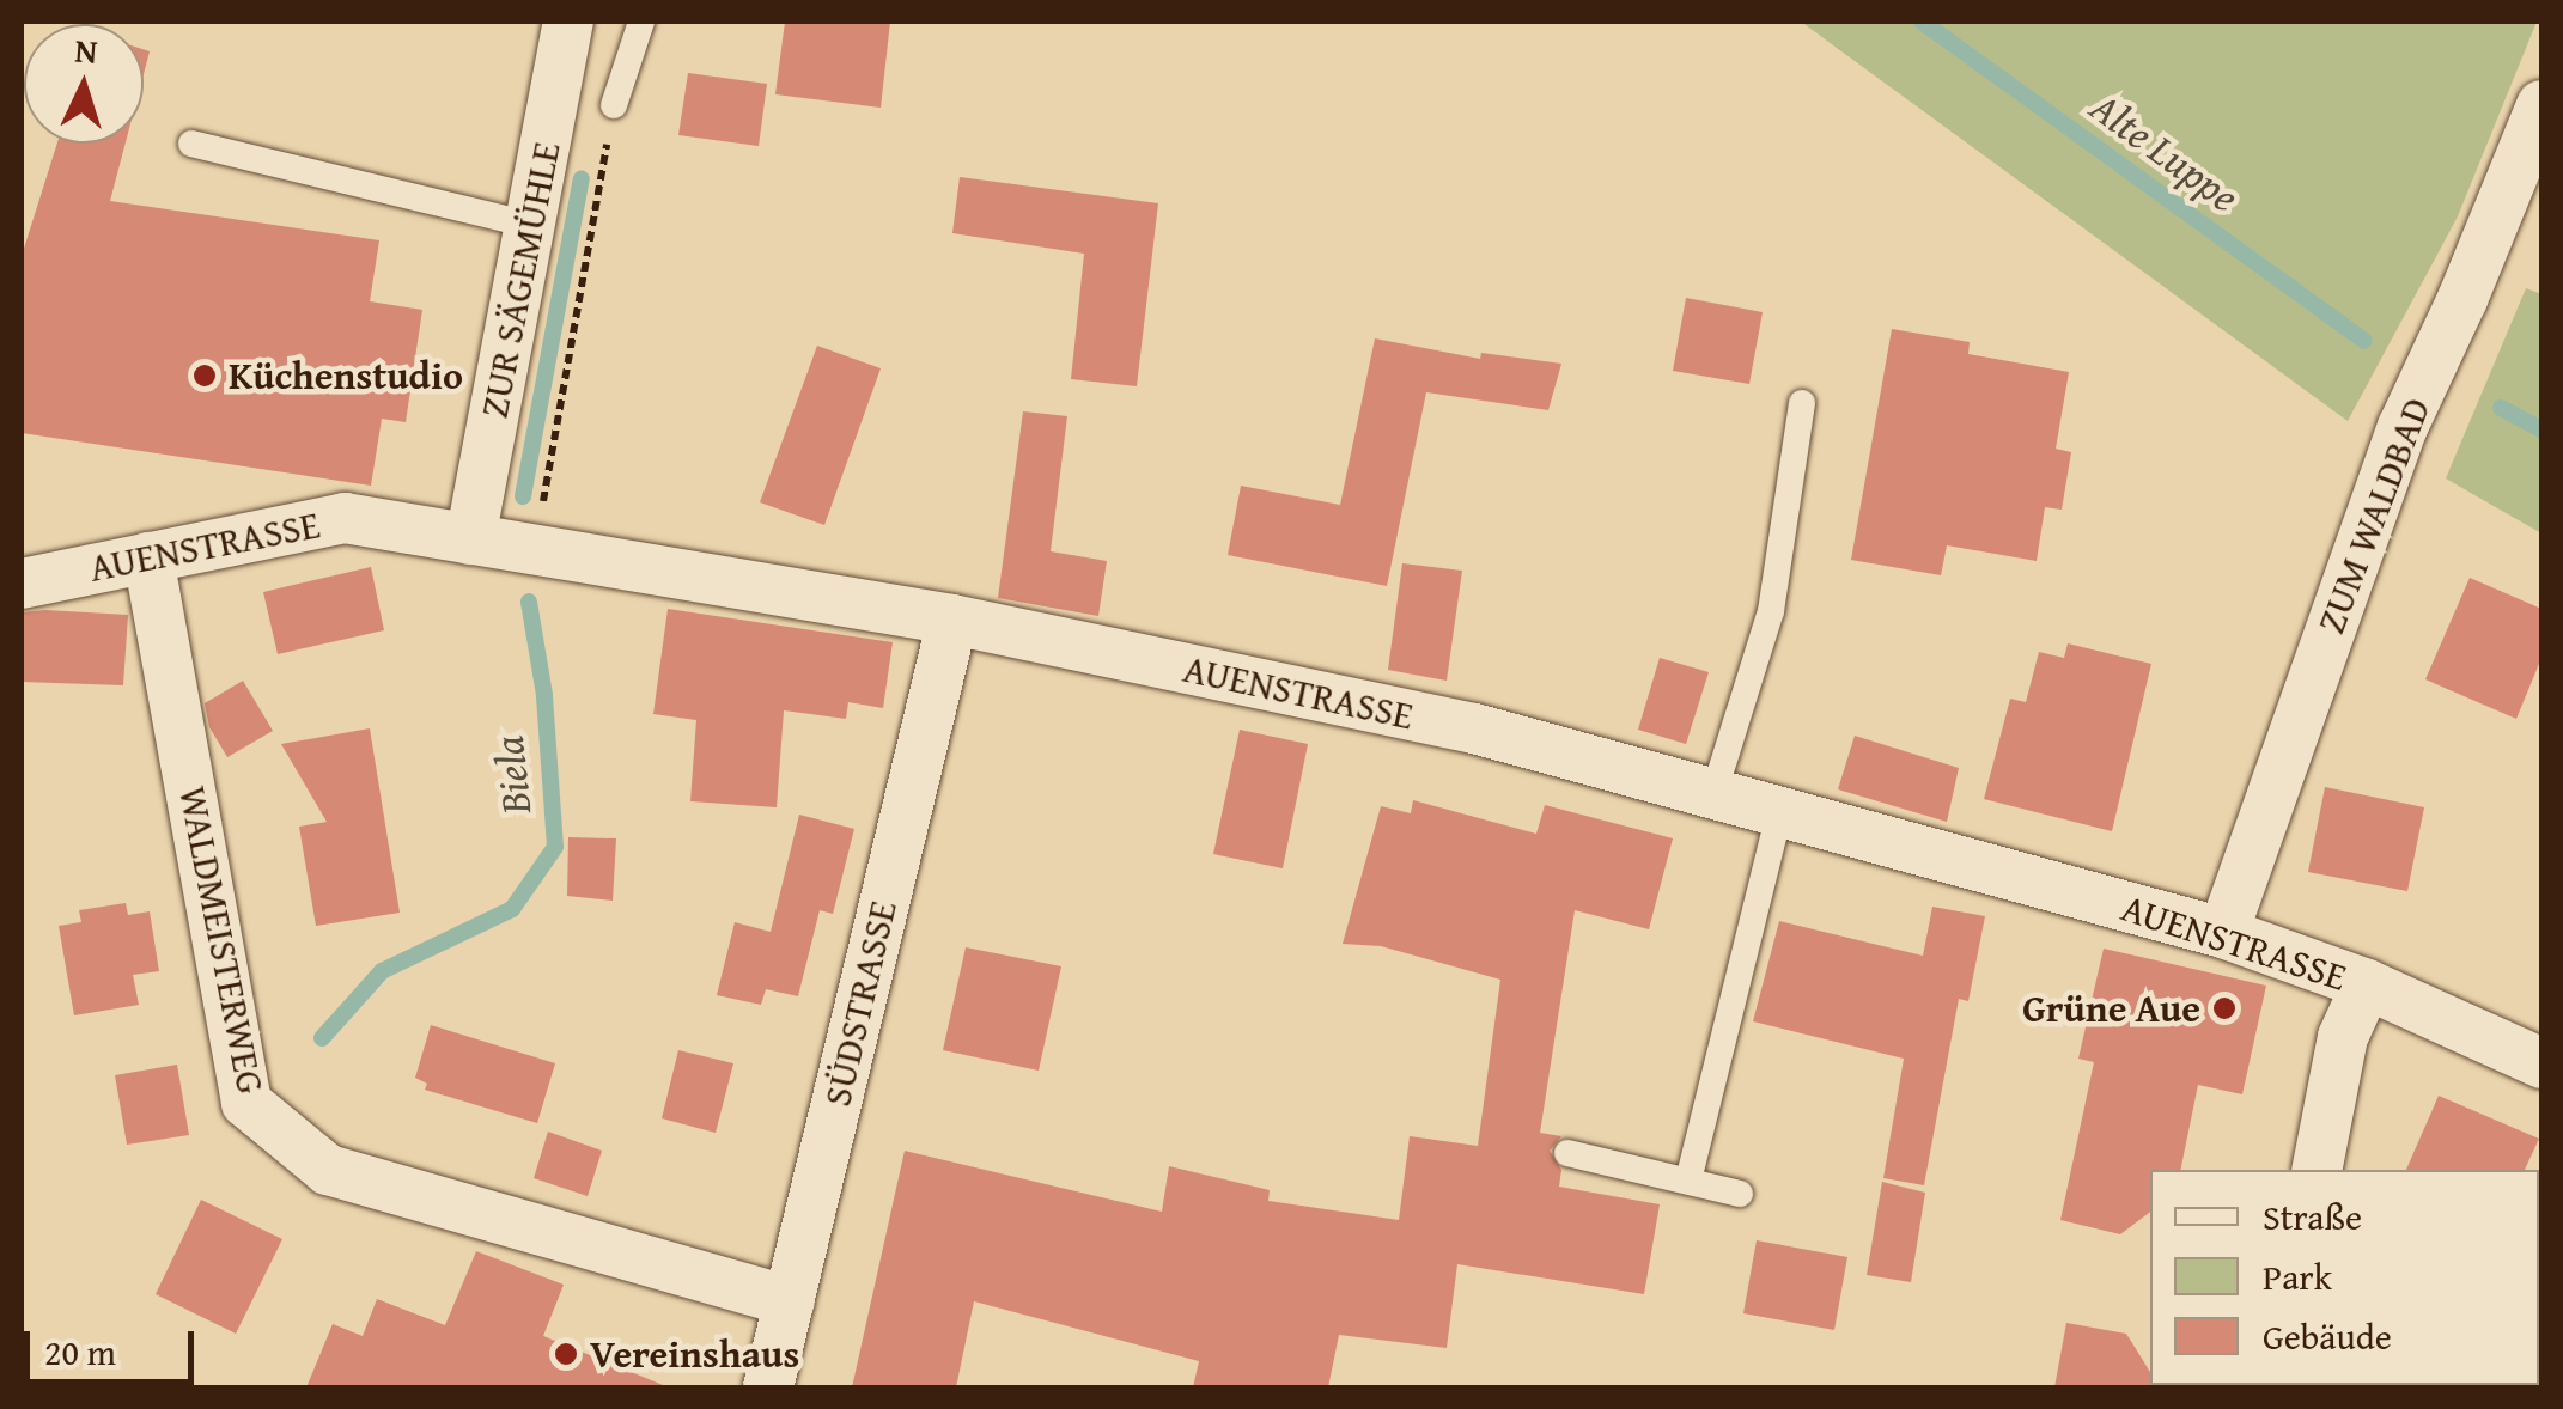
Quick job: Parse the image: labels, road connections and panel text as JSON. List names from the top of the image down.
{
  "streets": {
    "street": [
      "ZUR SÄGEMÜHLE",
      "ZUM WALDBAD",
      "AUENSTRASSE",
      "WALDMEISTERWEG",
      "SÜDSTRASSE"
    ]
  },
  "crossings": [
    ["ZUR SÄGEMÜHLE", "AUENSTRASSE"],
    ["ZUM WALDBAD", "AUENSTRASSE"],
    ["AUENSTRASSE", "WALDMEISTERWEG"],
    ["AUENSTRASSE", "SÜDSTRASSE"],
    ["WALDMEISTERWEG", "SÜDSTRASSE"]
  ],
  "water": ["Alte Luppe", "Biela"],
  "places": ["Küchenstudio", "Grüne Aue", "Vereinshaus"],
  "legend": ["Straße", "Park", "Gebäude"],
  "scale_bar": "20 m",
  "north": "top"
}
